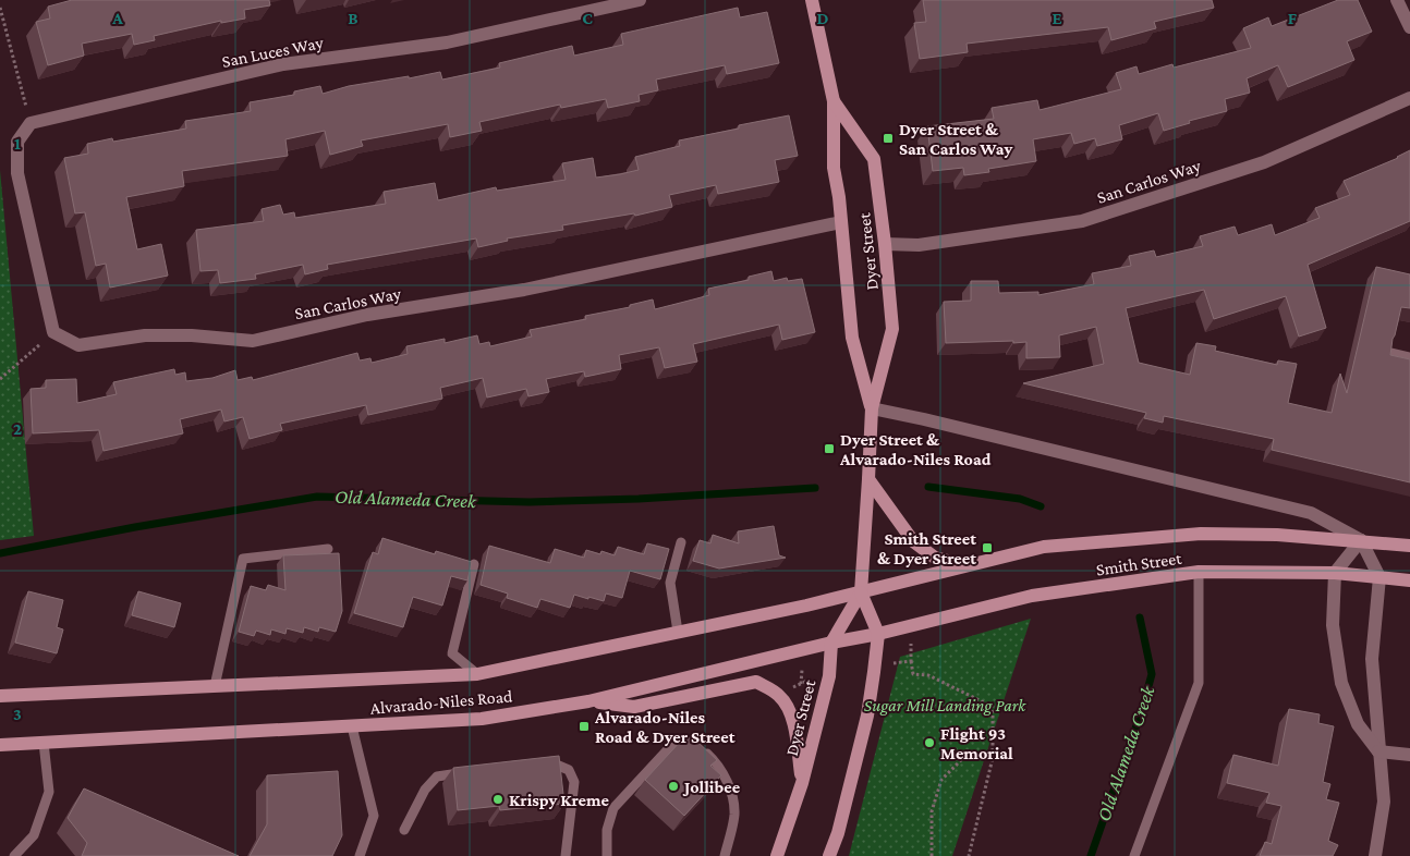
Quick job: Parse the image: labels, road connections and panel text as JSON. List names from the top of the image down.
{
  "streets": {
    "main road": ["Dyer Street", "Smith Street", "Alvarado-Niles Road"],
    "street": ["San Luces Way", "San Carlos Way"]
  },
  "crossings": [
    ["San Carlos Way", "Dyer Street"],
    ["Dyer Street", "Smith Street"],
    ["Dyer Street", "Alvarado-Niles Road"],
    ["Smith Street", "Alvarado-Niles Road"]
  ],
  "water": ["Old Alameda Creek"],
  "parks": ["Sugar Mill Landing Park"],
  "places": {
    "transit": [
      "Dyer Street & San Carlos Way",
      "Dyer Street & Alvarado-Niles Road",
      "Smith Street & Dyer Street",
      "Alvarado-Niles Road & Dyer Street"
    ],
    "other": ["Flight 93 Memorial", "Jollibee", "Krispy Kreme"]
  },
  "grid": {
    "columns": [
      "A",
      "B",
      "C",
      "D",
      "E",
      "F"
    ],
    "rows": ["1", "2", "3"]
  }
}
